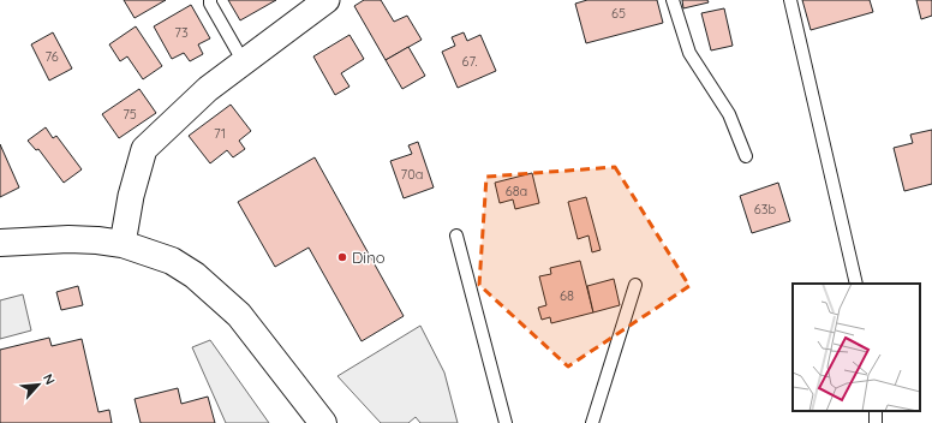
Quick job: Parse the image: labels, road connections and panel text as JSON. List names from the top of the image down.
{
  "places": ["Dino"],
  "house_numbers": [
    "65",
    "73",
    "76",
    "67.",
    "75",
    "71",
    "70a",
    "68a",
    "63b",
    "68"
  ],
  "north": "top right"
}
